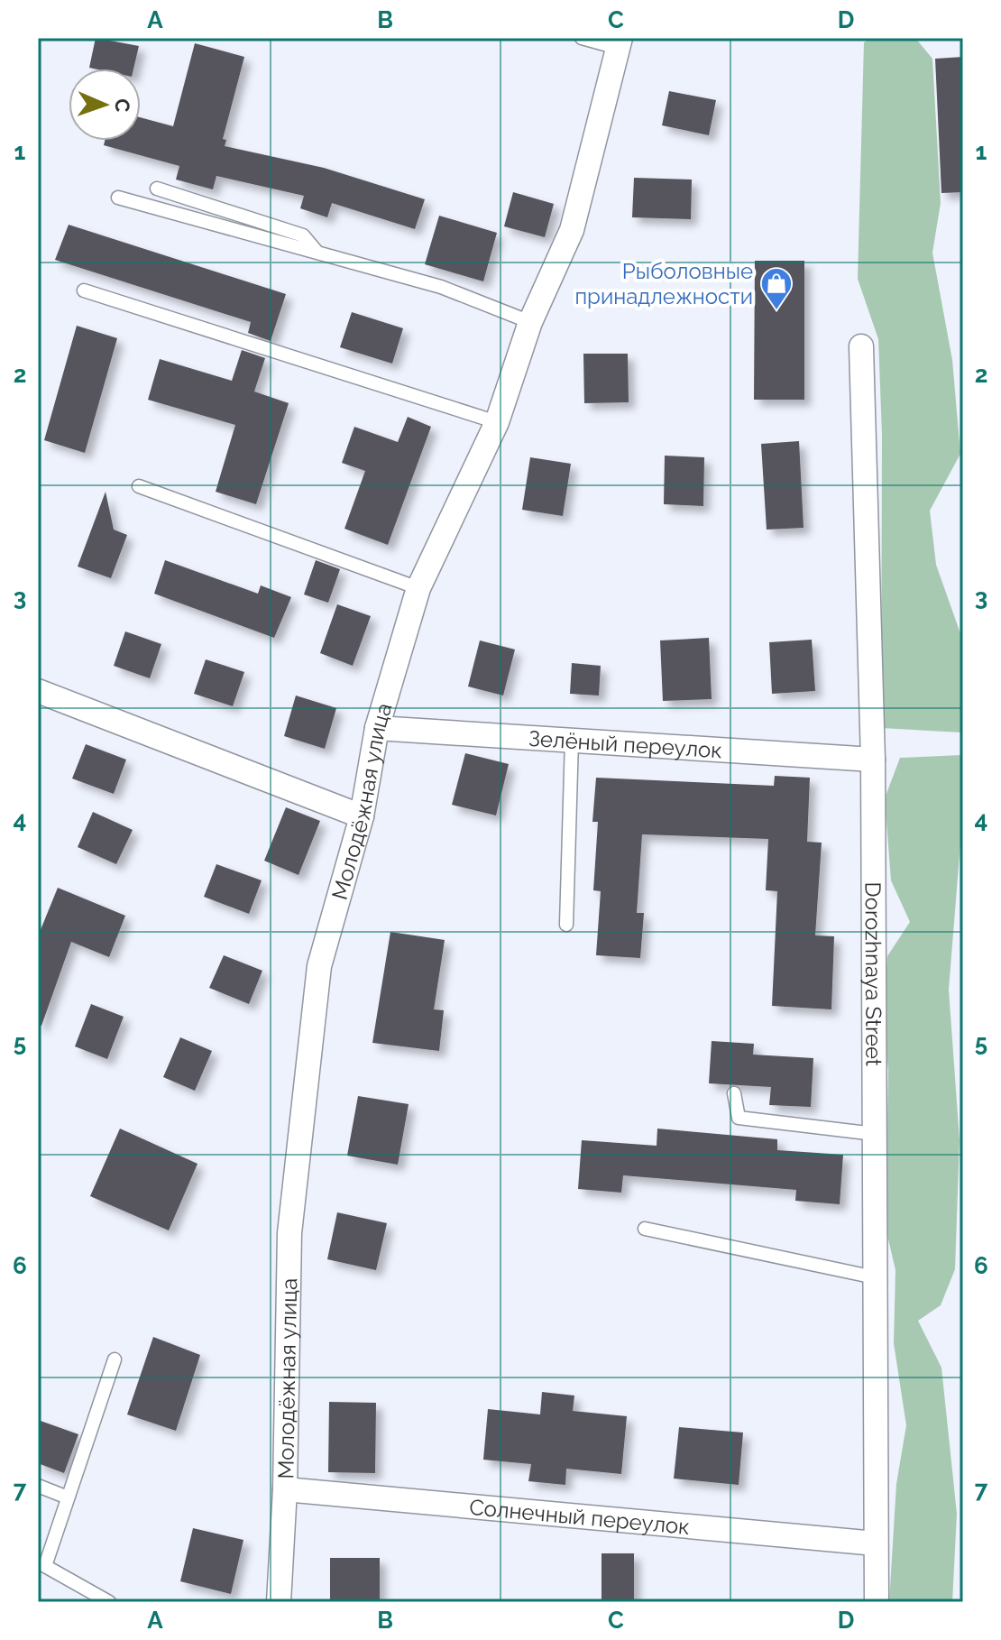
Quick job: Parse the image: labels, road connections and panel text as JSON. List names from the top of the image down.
{
  "streets": {
    "street": [
      "Зелёный переулок",
      "Молодёжная улица",
      "Dorozhnaya Street",
      "Солнечный переулок"
    ]
  },
  "crossings": [
    ["Зелёный переулок", "Молодёжная улица"],
    ["Зелёный переулок", "Dorozhnaya Street"],
    ["Молодёжная улица", "Солнечный переулок"],
    ["Dorozhnaya Street", "Солнечный переулок"]
  ],
  "places": {
    "shop": ["Рыболовные принадлежности"]
  },
  "north": "right",
  "grid": {
    "columns": [
      "A",
      "B",
      "C",
      "D"
    ],
    "rows": [
      "1",
      "2",
      "3",
      "4",
      "5",
      "6",
      "7"
    ]
  }
}
